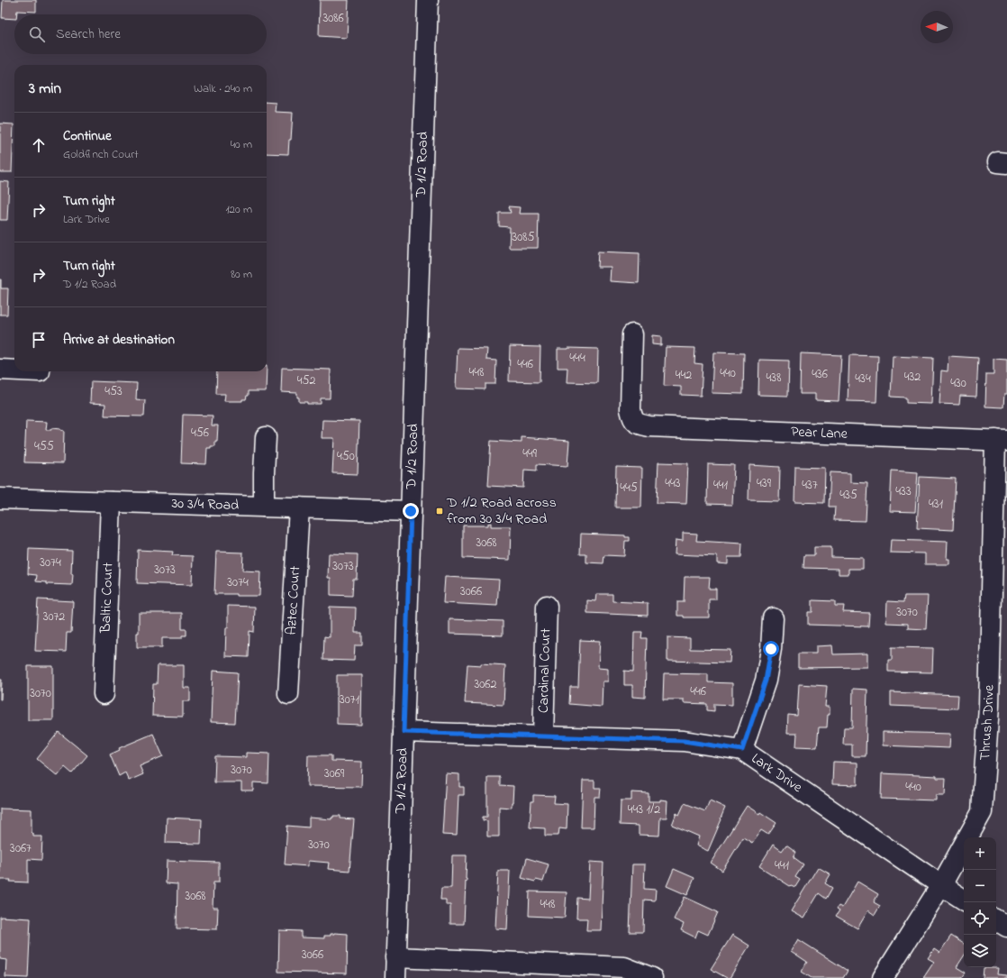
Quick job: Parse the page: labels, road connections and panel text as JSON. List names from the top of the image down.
{
  "streets": {
    "street": [
      "D 1/2 Road",
      "Pear Lane",
      "30 3/4 Road",
      "Baltic Court",
      "Aztec Court",
      "Cardinal Court",
      "Thrush Drive",
      "Lark Drive"
    ]
  },
  "crossings": [
    ["D 1/2 Road", "30 3/4 Road"],
    ["D 1/2 Road", "Lark Drive"],
    ["Pear Lane", "Thrush Drive"],
    ["30 3/4 Road", "Baltic Court"],
    ["30 3/4 Road", "Aztec Court"],
    ["Cardinal Court", "Lark Drive"],
    ["Thrush Drive", "Lark Drive"]
  ],
  "places": {
    "transit": ["D 1/2 Road across from 30 3/4 Road"]
  },
  "house_numbers": [
    "3086",
    "3085",
    "444",
    "446",
    "448",
    "440",
    "436",
    "442",
    "432",
    "438",
    "434",
    "452",
    "430",
    "453",
    "456",
    "455",
    "449",
    "450",
    "443",
    "439",
    "441",
    "437",
    "445",
    "433",
    "435",
    "431",
    "3068",
    "3074",
    "3073",
    "3073",
    "3074",
    "3066",
    "3070",
    "3072",
    "3062",
    "446",
    "3070",
    "3071",
    "3070",
    "3069",
    "440",
    "443 1/2",
    "3070",
    "3067",
    "441",
    "3068",
    "448",
    "3066"
  ],
  "north": "left",
  "page": {
    "search": "Search here",
    "heading": ["3 min", "Walk · 240 m"],
    "list": [
      ["Continue", "Goldfinch Court", "40 m"],
      ["Turn right", "Lark Drive", "120 m"],
      ["Turn right", "D 1/2 Road", "80 m"],
      "Arrive at destination"
    ],
    "map_buttons": ["+", "−"]
  }
}
